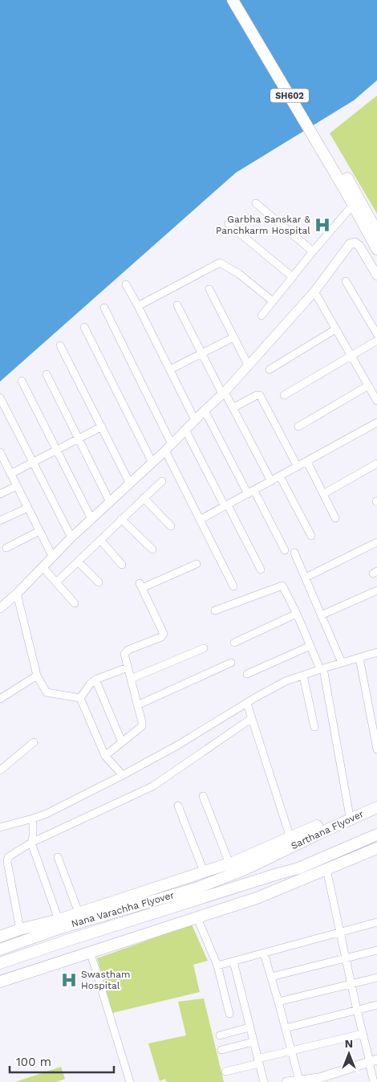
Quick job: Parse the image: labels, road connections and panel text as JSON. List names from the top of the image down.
{
  "streets": {
    "main road": ["SH602", "Sarthana Flyover", "Nana Varachha Flyover"]
  },
  "crossings": [
    ["Sarthana Flyover", "Nana Varachha Flyover"]
  ],
  "places": {
    "hospital": ["Garbha Sanskar & Panchkarm Hospital", "Swastham Hospital"]
  },
  "scale_bar": "100 m",
  "north": "top"
}
